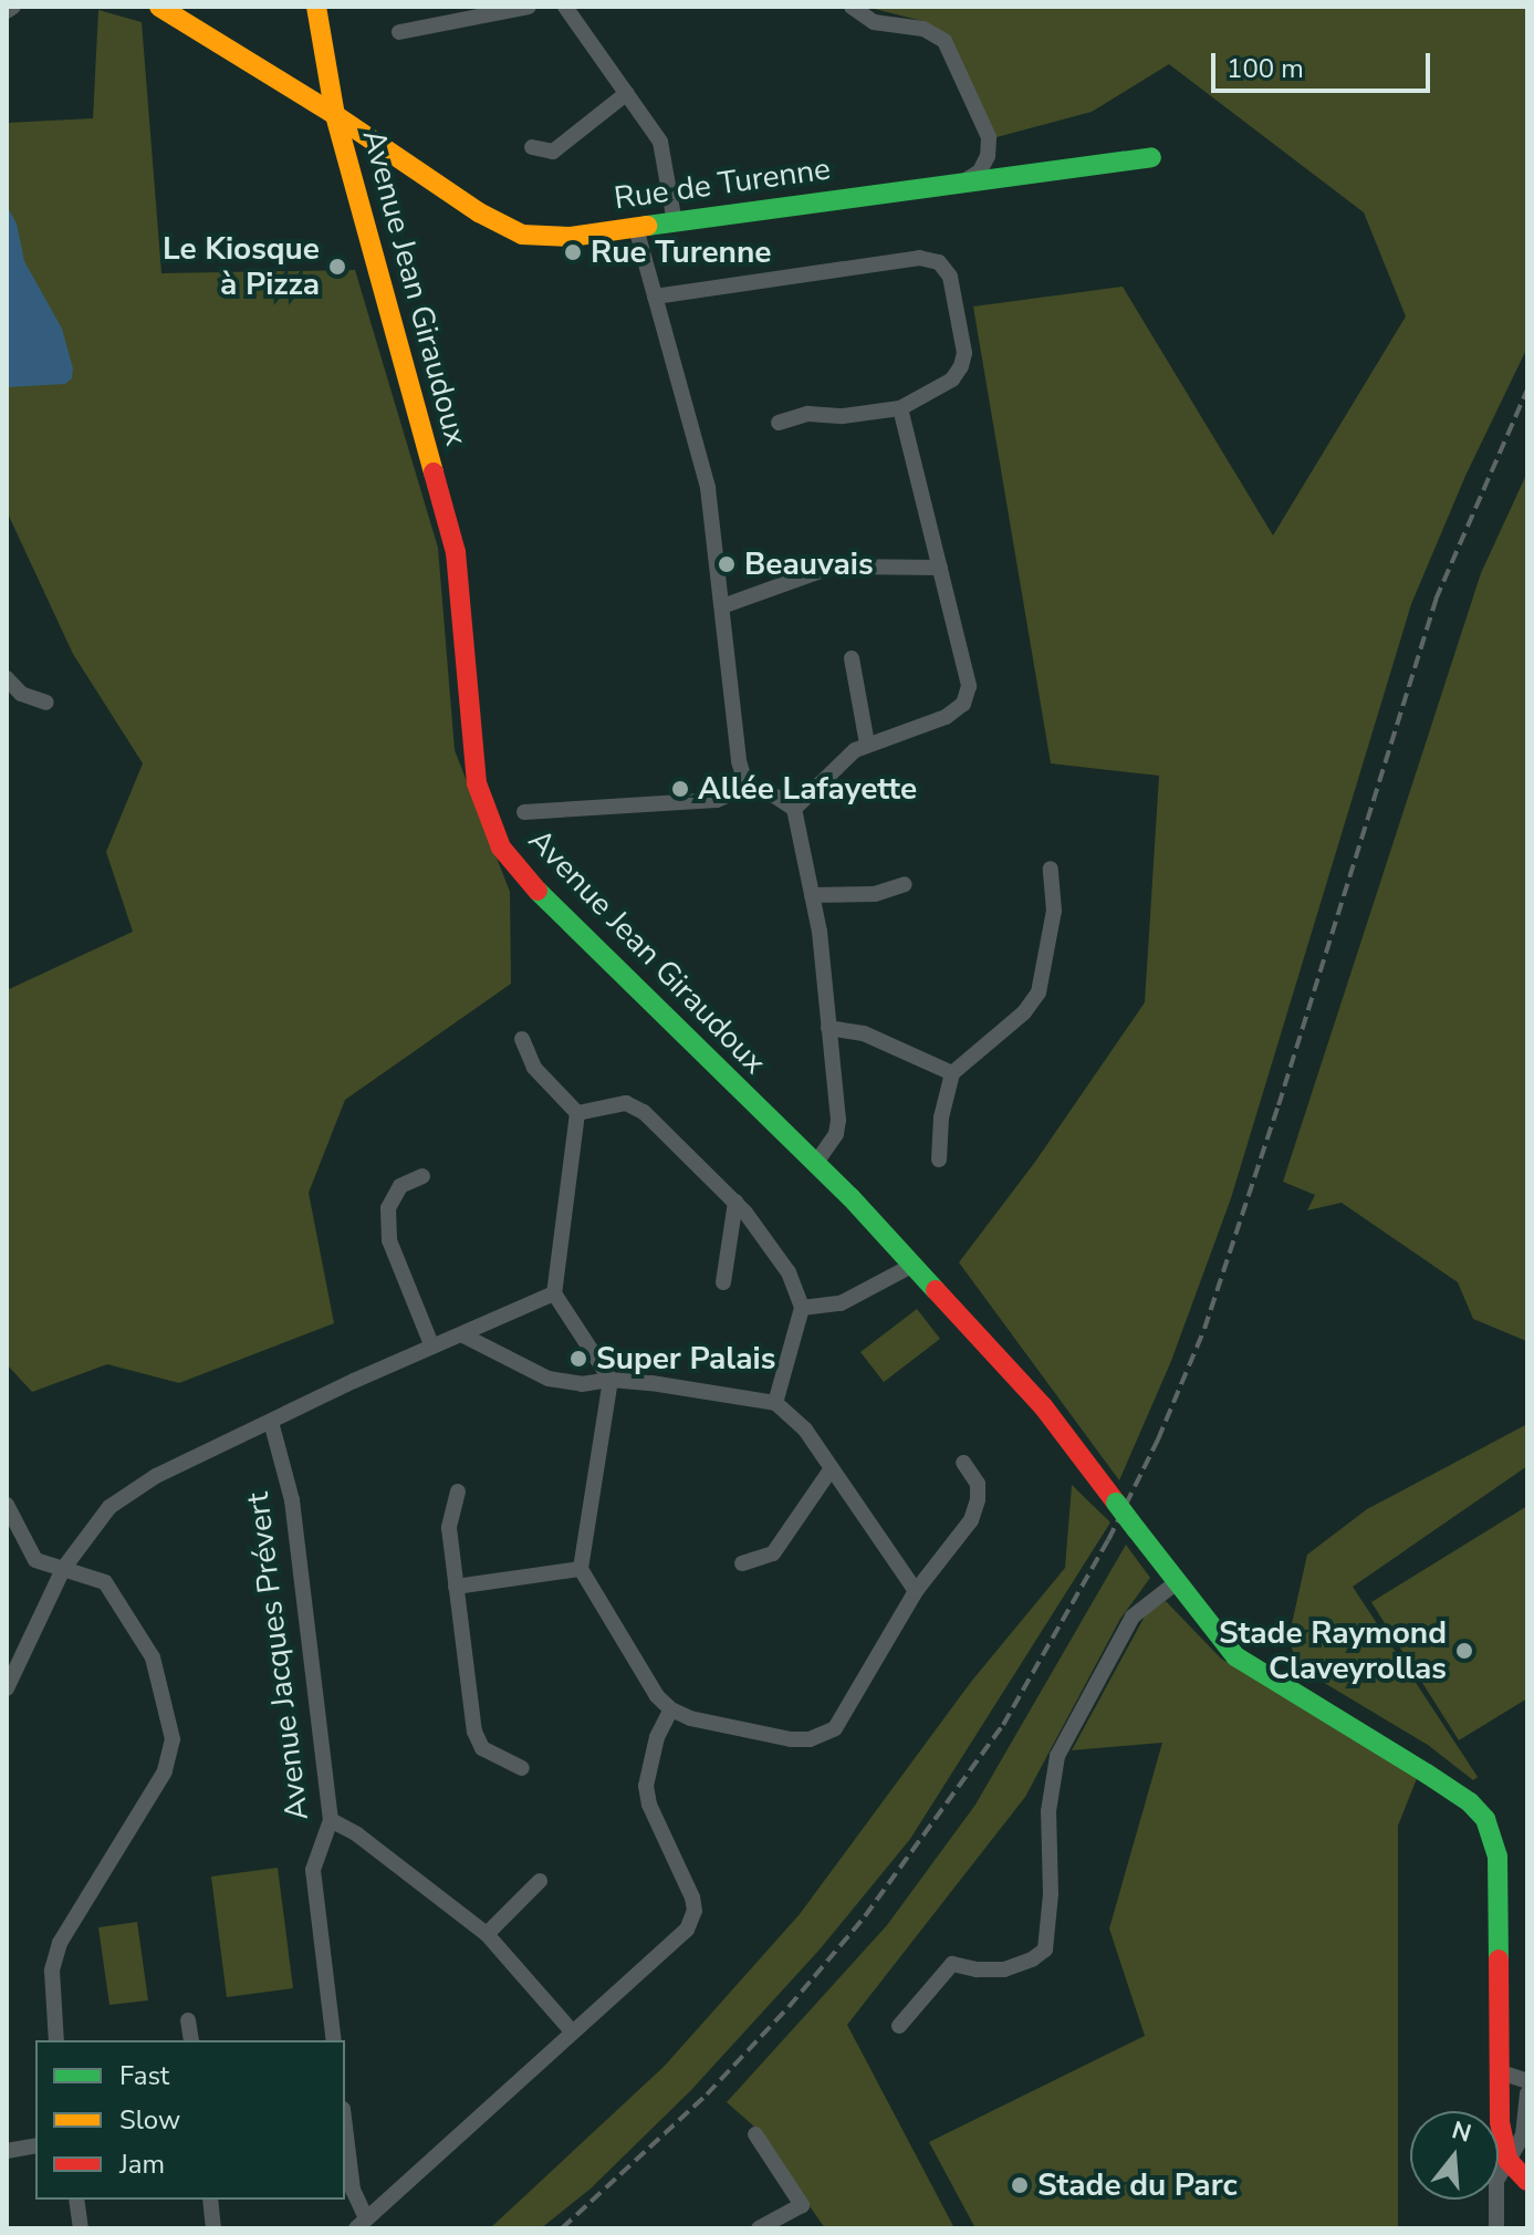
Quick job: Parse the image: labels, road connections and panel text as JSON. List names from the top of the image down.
{
  "streets": {
    "street": ["Rue de Turenne", "Avenue Jean Giraudoux", "Avenue Jacques Prévert"]
  },
  "crossings": [
    ["Rue de Turenne", "Avenue Jean Giraudoux"]
  ],
  "places": [
    "Rue Turenne",
    "Le Kiosque à Pizza",
    "Beauvais",
    "Allée Lafayette",
    "Super Palais",
    "Stade Raymond Claveyrollas",
    "Stade du Parc"
  ],
  "legend": ["Fast", "Slow", "Jam"],
  "scale_bar": "100 m",
  "north": "top"
}
